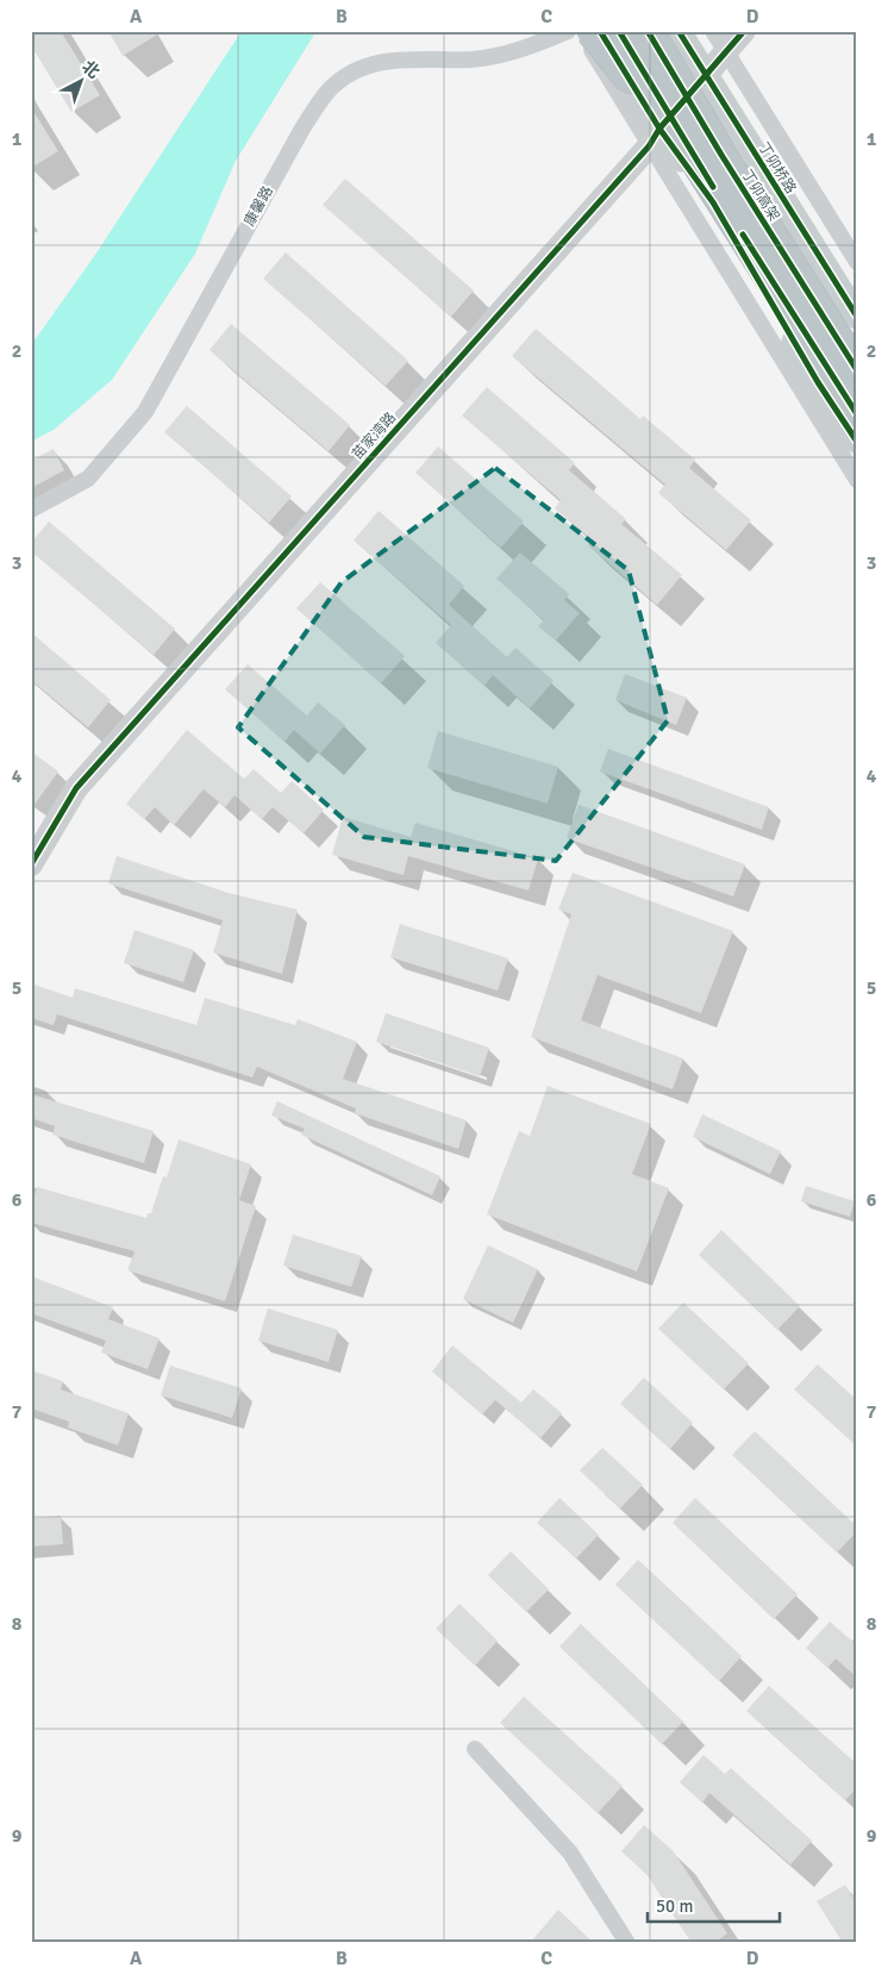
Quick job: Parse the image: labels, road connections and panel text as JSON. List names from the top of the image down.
{
  "streets": {
    "highway": ["丁卯高架"],
    "main road": ["丁卯桥路"],
    "street": ["康馨路", "苗家湾路"]
  },
  "crossings": [
    ["丁卯桥路", "苗家湾路"]
  ],
  "scale_bar": "50 m",
  "north": "top right",
  "grid": {
    "columns": [
      "A",
      "B",
      "C",
      "D"
    ],
    "rows": [
      "1",
      "2",
      "3",
      "4",
      "5",
      "6",
      "7",
      "8",
      "9"
    ]
  }
}
